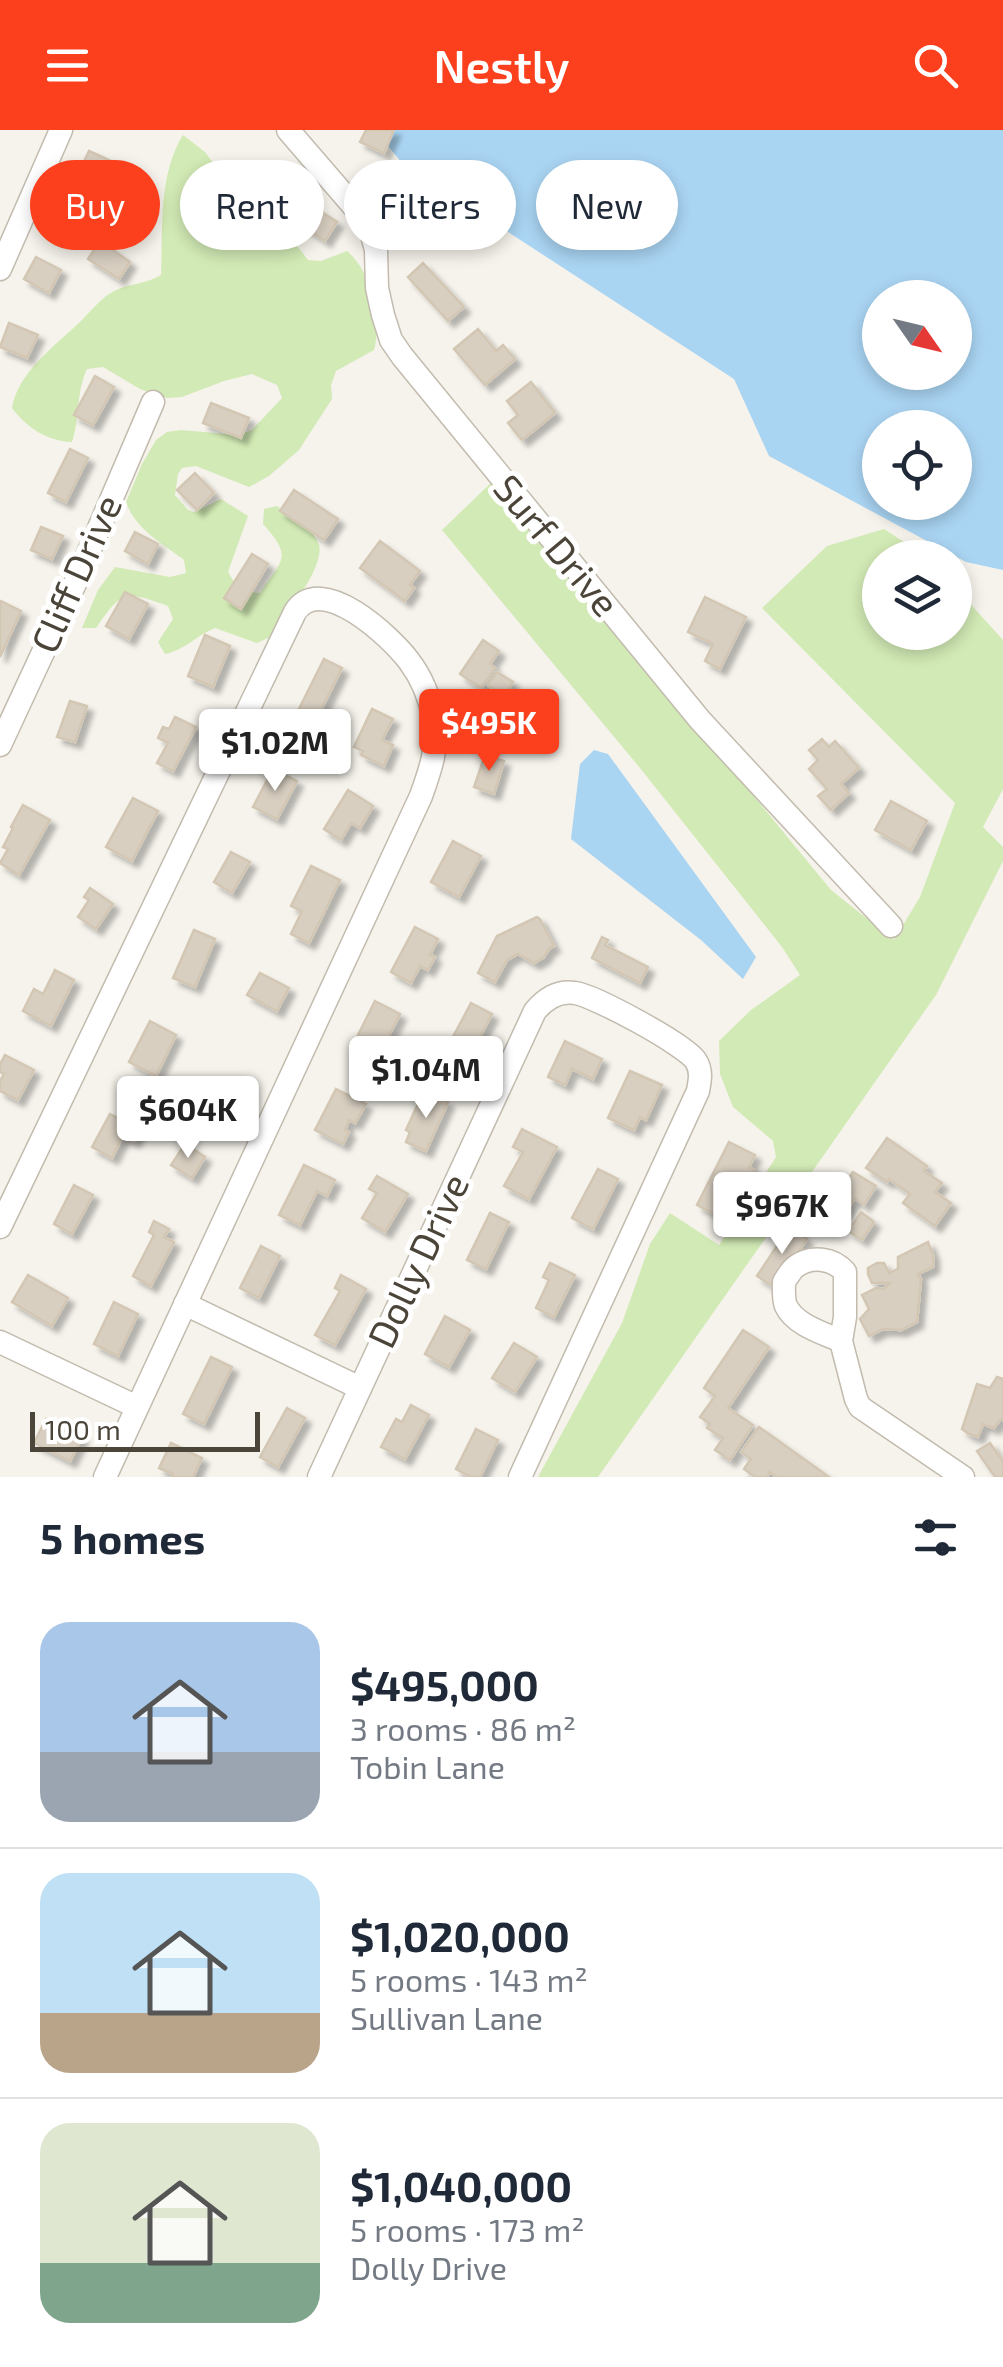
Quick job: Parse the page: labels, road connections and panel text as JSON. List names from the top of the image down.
{
  "streets": {
    "street": ["Surf Drive", "Cliff Drive", "Dolly Drive"]
  },
  "scale_bar": "100 m",
  "north": "bottom right",
  "page": {
    "header": "Nestly",
    "chip": [
      "Buy",
      "Rent",
      "Filters",
      "New"
    ],
    "price": [
      "$495K",
      "$1.02M",
      "$1.04M",
      "$604K",
      "$967K"
    ],
    "scale": "100 m",
    "heading": "5 homes",
    "list": [
      {
        "name": "$495,000",
        "note": "3 rooms · 86 m² · Tobin Lane"
      },
      {
        "name": "$1,020,000",
        "note": "5 rooms · 143 m² · Sullivan Lane"
      },
      {
        "name": "$1,040,000",
        "note": "5 rooms · 173 m² · Dolly Drive"
      }
    ]
  }
}
